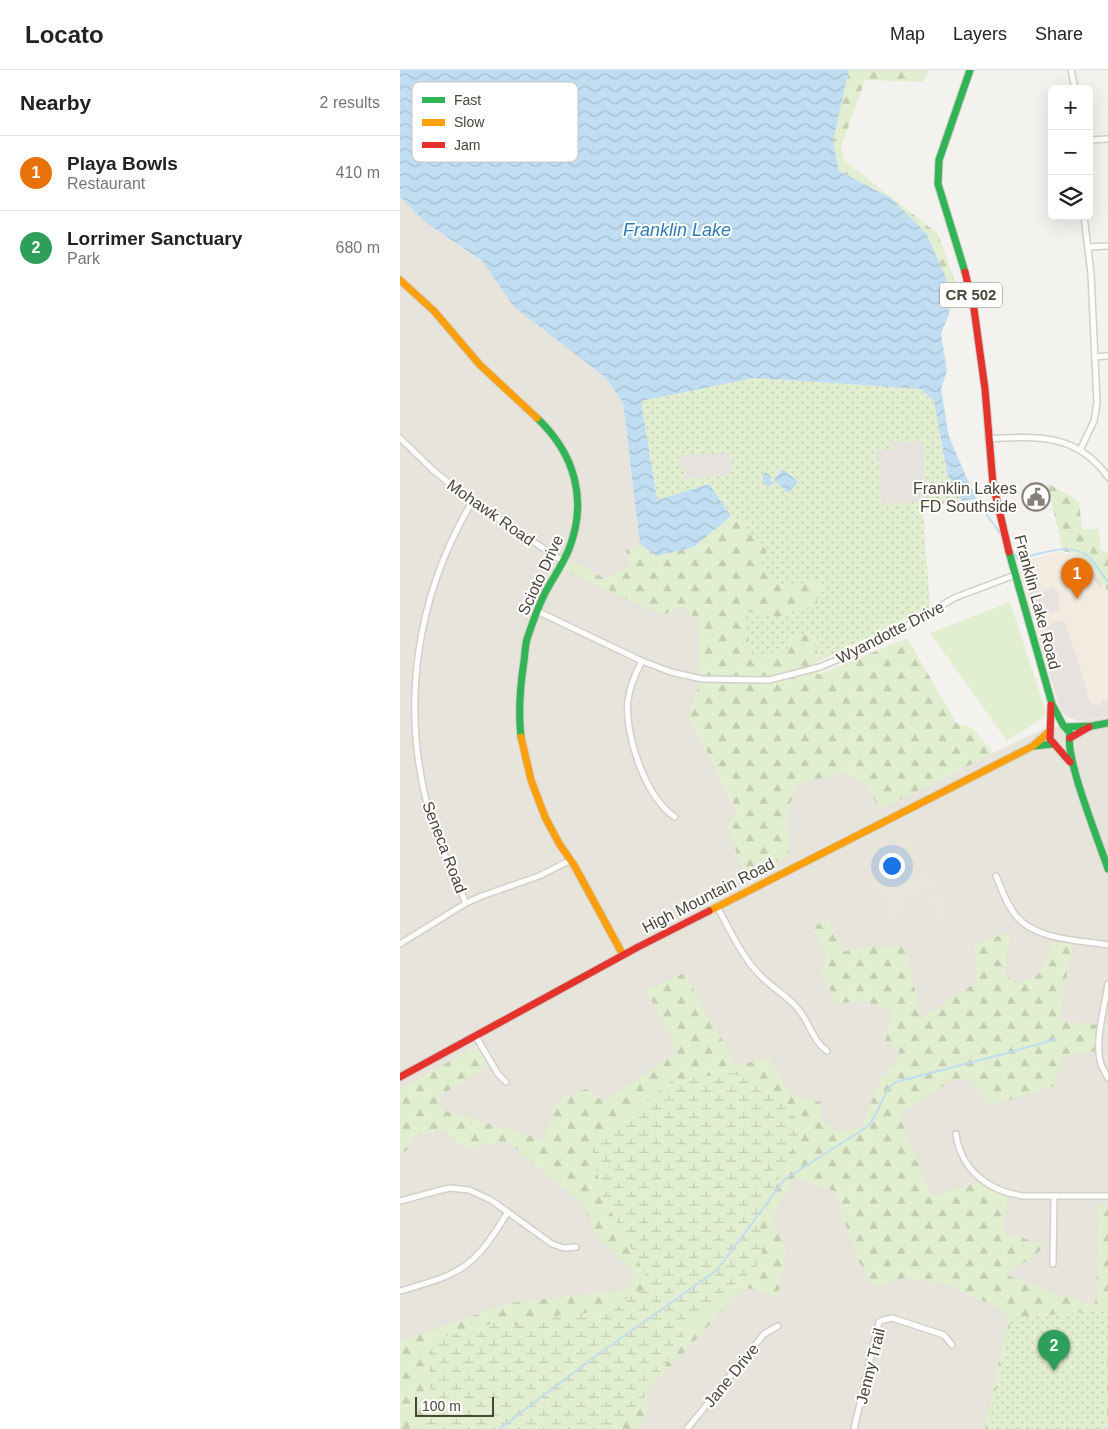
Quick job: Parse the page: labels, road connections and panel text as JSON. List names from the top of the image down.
{
  "streets": {
    "main road": [
      "CR 502",
      "Scioto Drive",
      "Franklin Lake Road",
      "High Mountain Road"
    ],
    "street": [
      "Mohawk Road",
      "Wyandotte Drive",
      "Seneca Road",
      "Jenny Trail",
      "Jane Drive"
    ]
  },
  "crossings": [
    ["CR 502", "Franklin Lake Road"],
    ["CR 502", "High Mountain Road"],
    ["Mohawk Road", "Scioto Drive"],
    ["Mohawk Road", "Seneca Road"],
    ["Scioto Drive", "Wyandotte Drive"],
    ["Scioto Drive", "High Mountain Road"],
    ["Franklin Lake Road", "Wyandotte Drive"],
    ["Franklin Lake Road", "High Mountain Road"]
  ],
  "water": ["Franklin Lake"],
  "places": {
    "public building": ["Franklin Lakes FD Southside"]
  },
  "legend": ["Fast", "Slow", "Jam"],
  "scale_bar": "100 m",
  "page": {
    "header": "Locato",
    "nav": ["Map", "Layers", "Share"],
    "heading": ["Nearby", "2 results"],
    "map_buttons": ["+", "−"],
    "list": [
      {
        "mark": "1",
        "name": "Playa Bowls",
        "note": "Restaurant",
        "value": "410 m"
      },
      {
        "mark": "2",
        "name": "Lorrimer Sanctuary",
        "note": "Park",
        "value": "680 m"
      }
    ],
    "pins": ["1", "2"],
    "scale": "100 m"
  }
}
